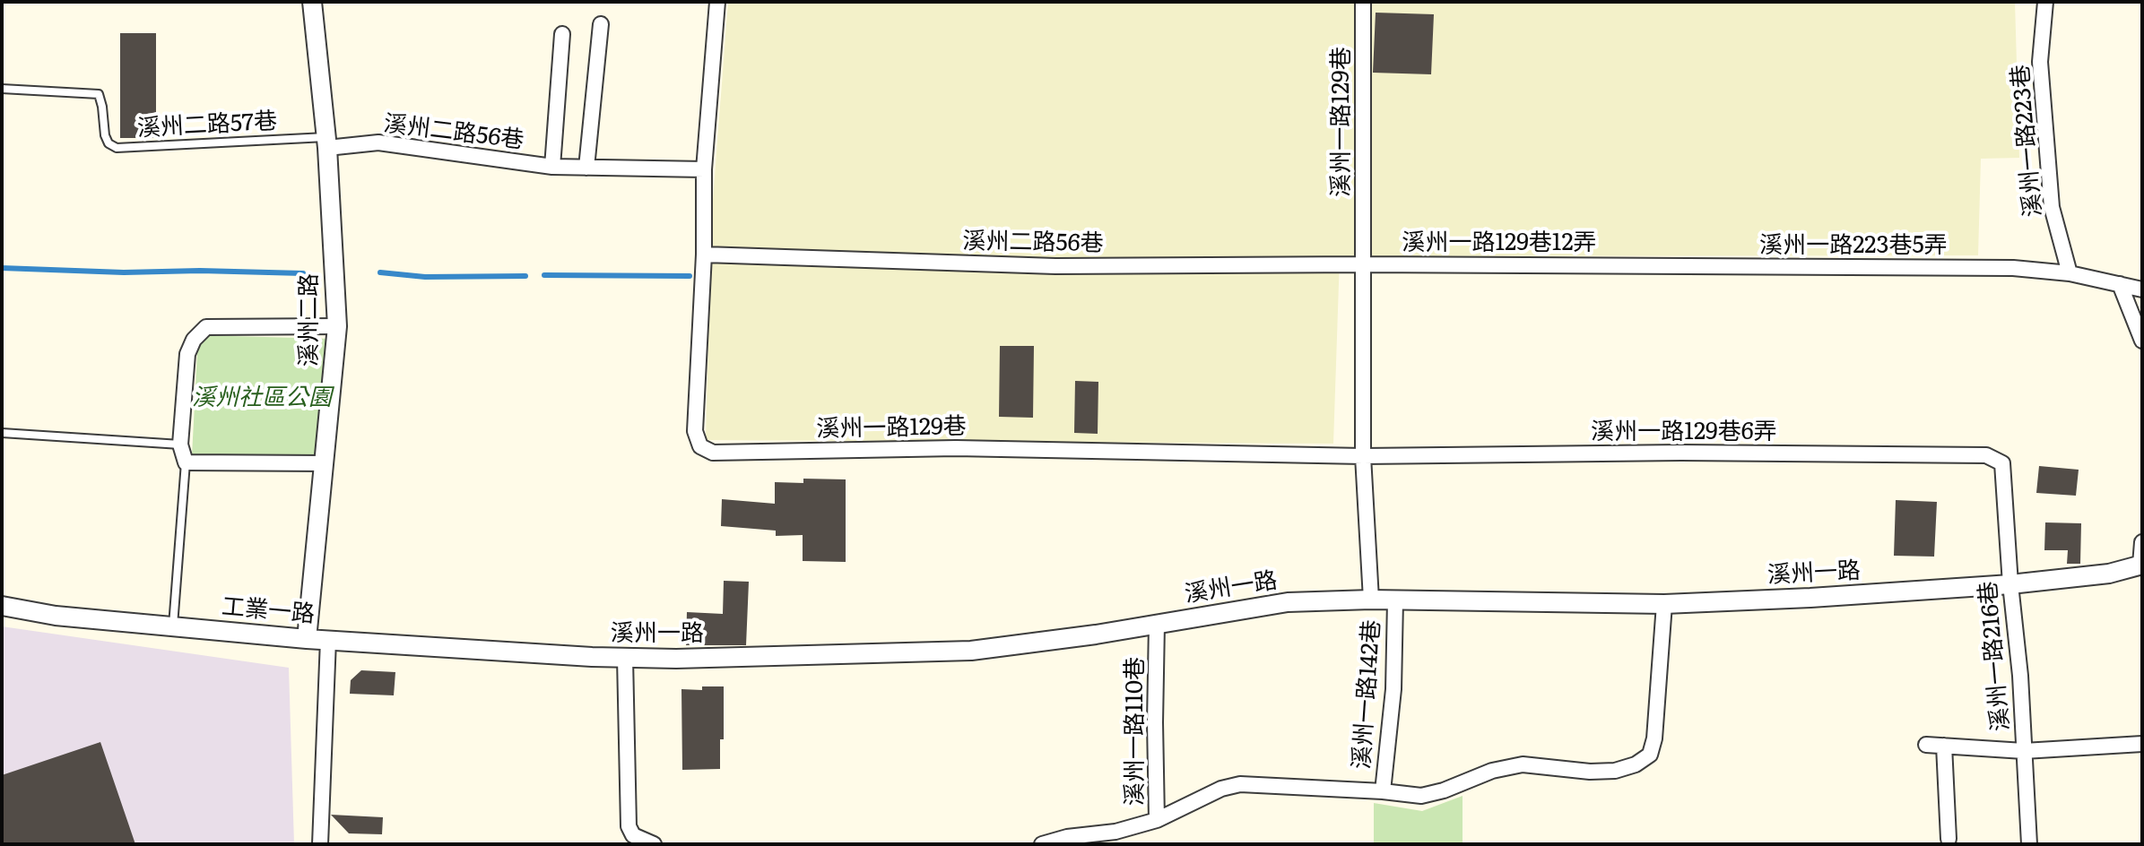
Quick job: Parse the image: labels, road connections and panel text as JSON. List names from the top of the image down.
{
  "streets": {
    "street": [
      "溪州一路129巷",
      "溪州二路56巷",
      "溪州一路223巷",
      "溪州一路129巷12弄",
      "溪州一路223巷5弄",
      "溪州二路",
      "溪州一路129巷6弄",
      "溪州一路",
      "工業一路",
      "溪州一路216巷",
      "溪州一路142巷",
      "溪州一路110巷"
    ],
    "lane": ["溪州二路57巷"]
  },
  "crossings": [
    ["溪州一路129巷", "溪州二路56巷"],
    ["溪州一路129巷", "溪州一路129巷12弄"],
    ["溪州一路129巷", "溪州一路129巷6弄"],
    ["溪州一路129巷", "溪州一路"],
    ["溪州二路57巷", "溪州二路56巷"],
    ["溪州二路57巷", "溪州二路"],
    ["溪州二路56巷", "溪州一路129巷12弄"],
    ["溪州二路56巷", "溪州二路"],
    ["溪州一路223巷", "溪州一路223巷5弄"],
    ["溪州一路129巷12弄", "溪州一路223巷5弄"],
    ["溪州二路", "工業一路"],
    ["溪州一路129巷6弄", "溪州一路216巷"],
    ["溪州一路", "工業一路"],
    ["溪州一路", "溪州一路216巷"],
    ["溪州一路", "溪州一路142巷"],
    ["溪州一路", "溪州一路110巷"],
    ["溪州一路142巷", "溪州一路110巷"]
  ],
  "parks": ["溪州社區公園"]
}
